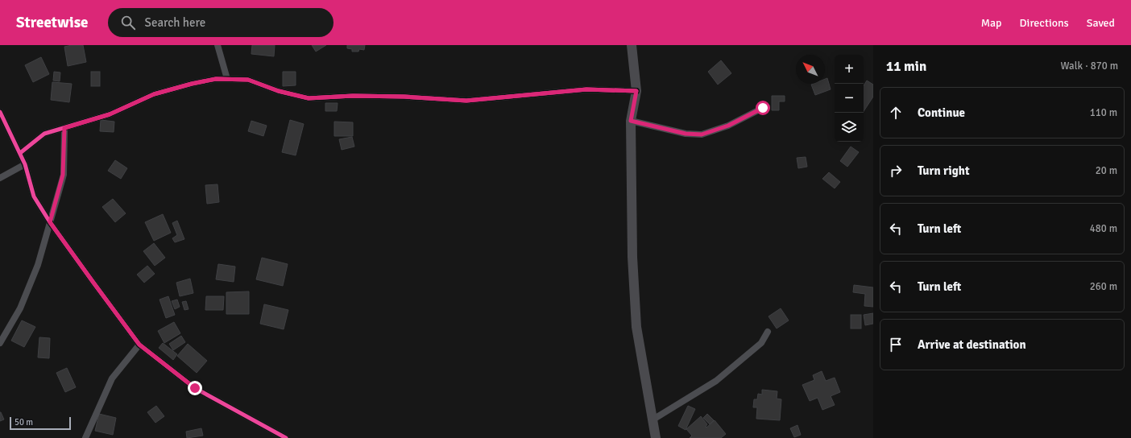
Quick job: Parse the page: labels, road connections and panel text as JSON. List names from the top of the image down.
{
  "scale_bar": "50 m",
  "north": "top left",
  "page": {
    "header": "Streetwise",
    "search": "Search here",
    "nav": ["Map", "Directions", "Saved"],
    "heading": ["11 min", "Walk · 870 m"],
    "map_buttons": ["+", "−"],
    "list": [
      ["Continue", "110 m"],
      ["Turn right", "20 m"],
      ["Turn left", "480 m"],
      ["Turn left", "260 m"],
      "Arrive at destination"
    ],
    "scale": "50 m"
  }
}
